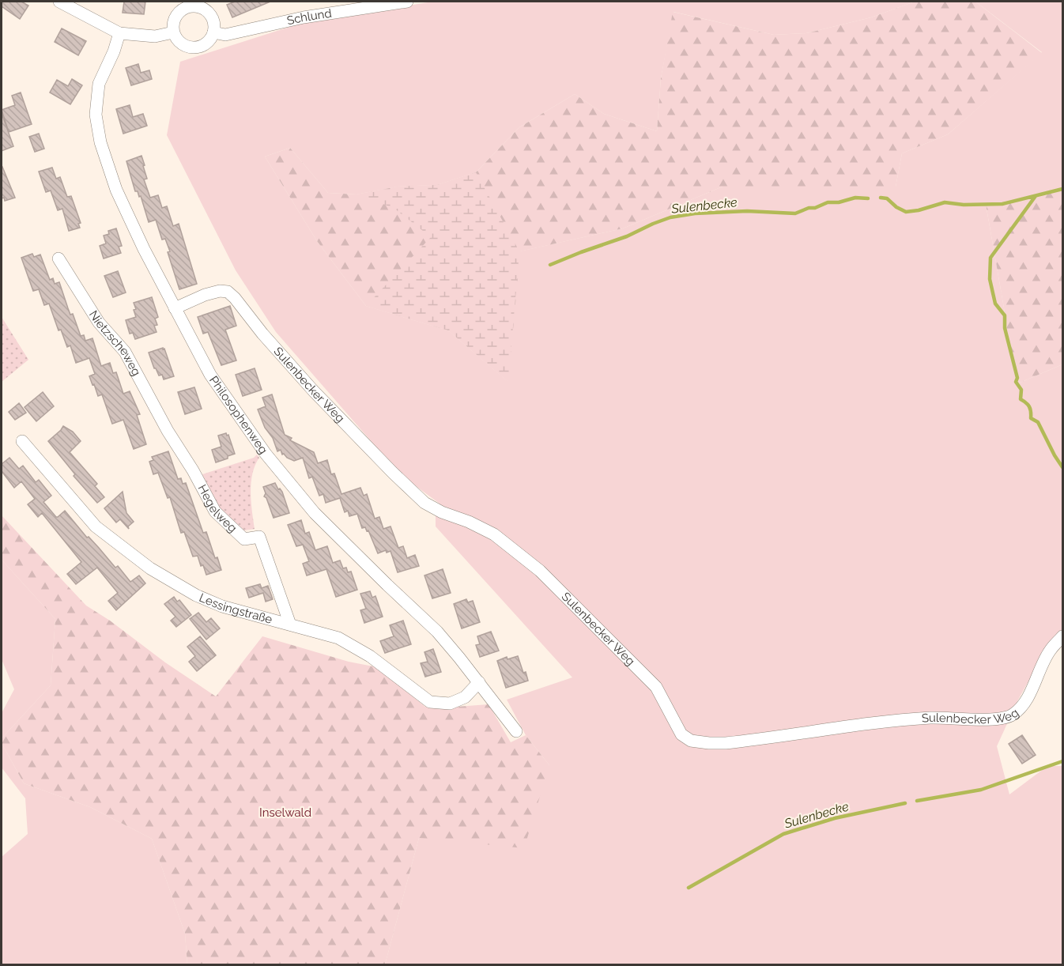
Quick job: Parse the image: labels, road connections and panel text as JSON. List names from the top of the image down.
{
  "streets": {
    "street": [
      "Schlund",
      "Nietzscheweg",
      "Sulenbecker Weg",
      "Philosophenweg",
      "Hegelweg",
      "Lessingstraße"
    ]
  },
  "crossings": [
    ["Nietzscheweg", "Hegelweg"],
    ["Sulenbecker Weg", "Philosophenweg"],
    ["Philosophenweg", "Lessingstraße"],
    ["Hegelweg", "Lessingstraße"]
  ],
  "water": ["Sulenbecke"],
  "parks": ["Inselwald"]
}
